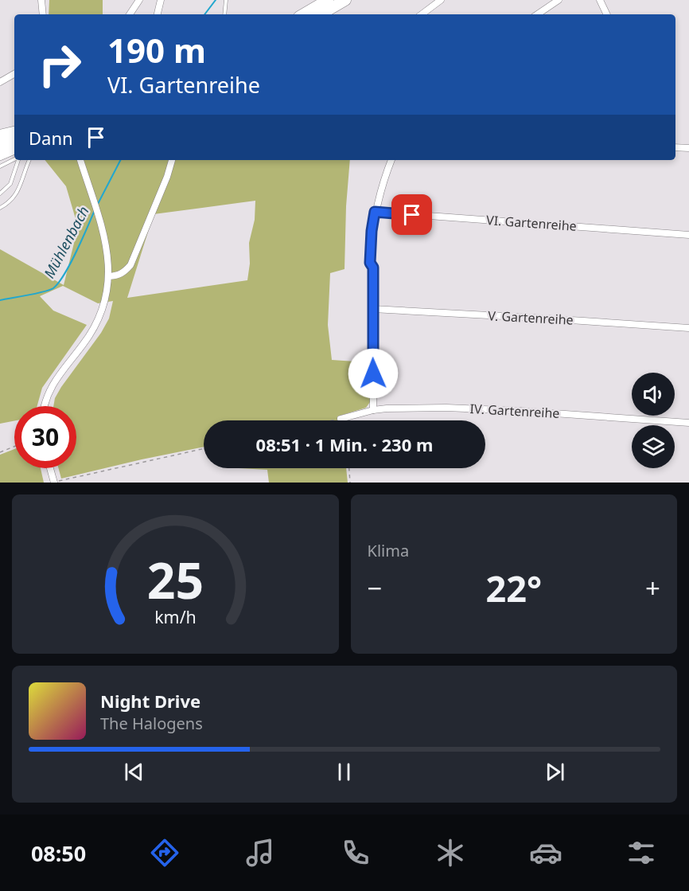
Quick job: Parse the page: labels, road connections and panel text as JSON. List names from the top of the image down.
{
  "streets": {
    "street": ["VI. Gartenreihe", "V. Gartenreihe", "IV. Gartenreihe"]
  },
  "water": ["Mühlenbach"],
  "page": {
    "turn": ["190 m", "VI. Gartenreihe"],
    "then": "Dann",
    "limit": "30",
    "trip": "08:51 · 1 Min. · 230 m",
    "tile": "Klima",
    "heat": ["−", "22°", "+"],
    "song": ["Night Drive", "The Halogens"],
    "tabs": "08:50",
    "gauge": ["25", "km/h"]
  }
}
